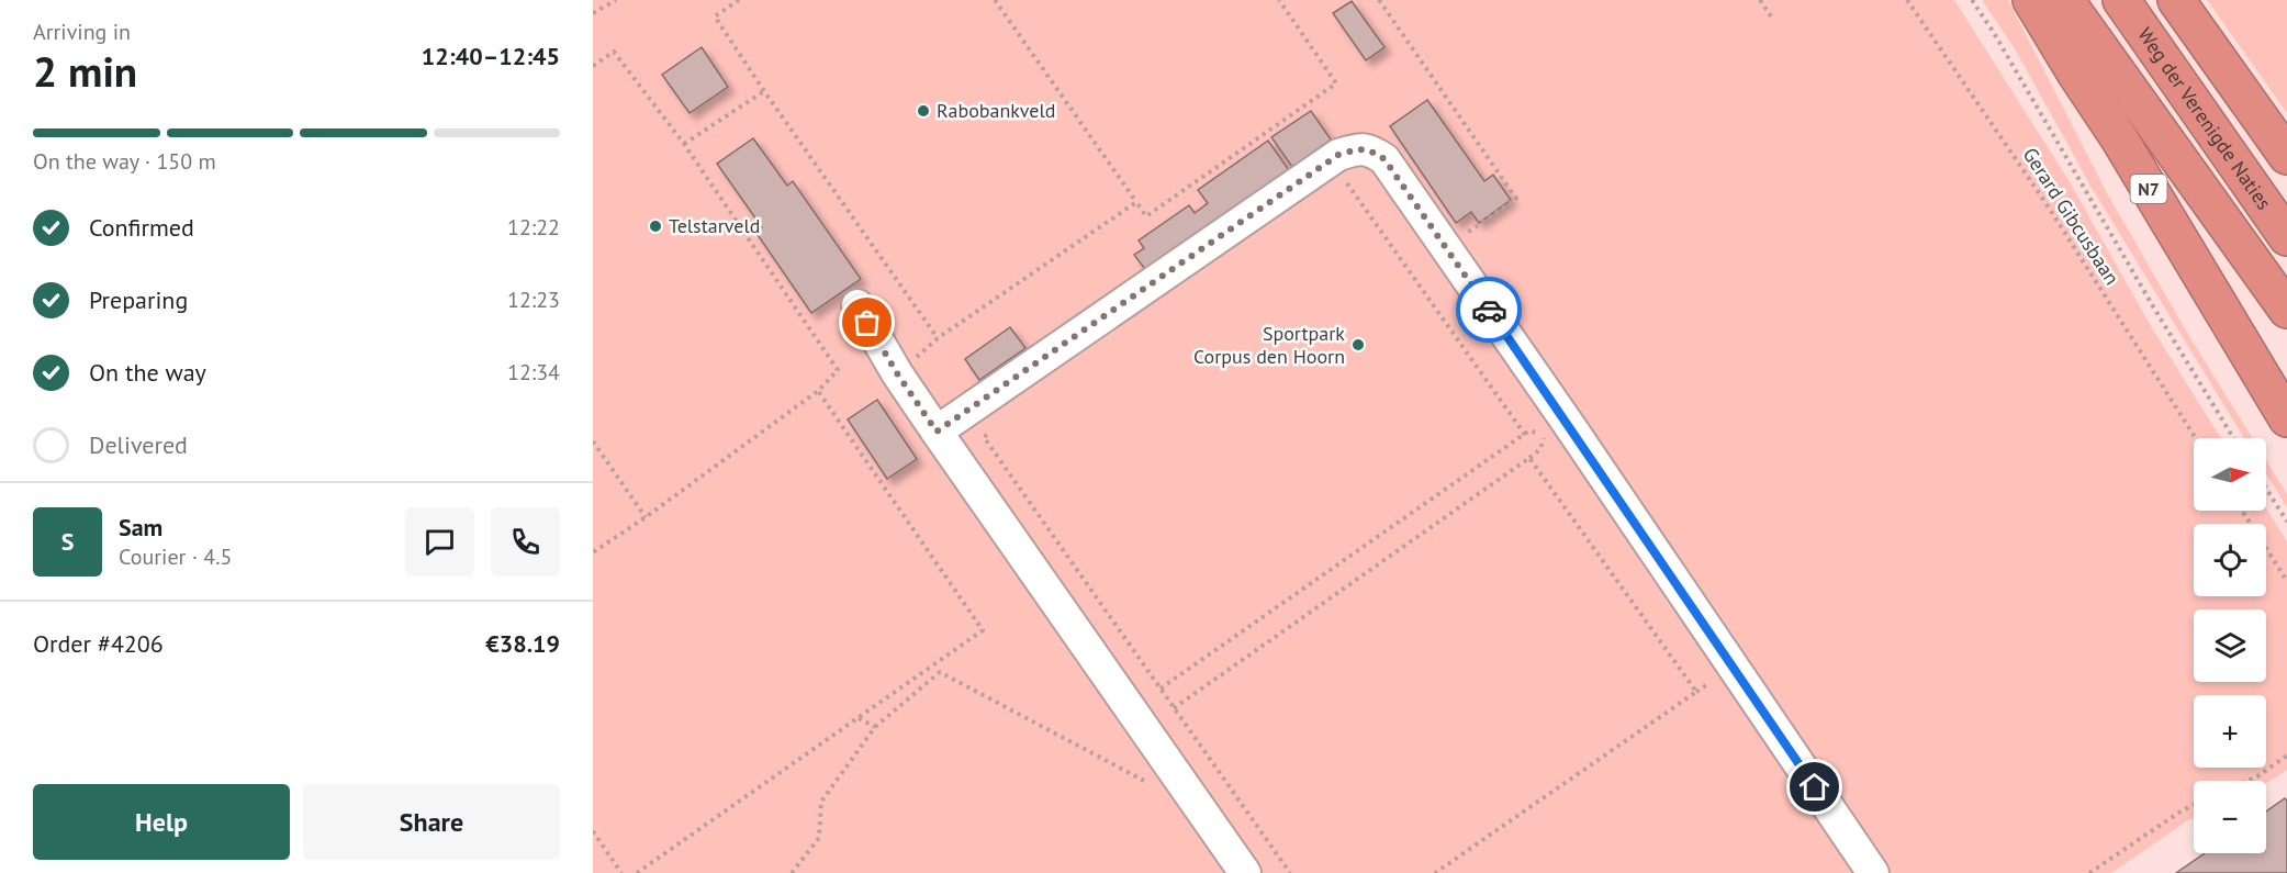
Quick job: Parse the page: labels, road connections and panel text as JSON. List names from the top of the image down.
{
  "streets": {
    "highway": ["Weg der Verenigde Naties", "N7"],
    "path": ["Gerard Gibcusbaan"]
  },
  "places": ["Rabobankveld", "Telstarveld", "Sportpark Corpus den Hoorn"],
  "north": "right",
  "page": {
    "heading": ["2 min", "Arriving in", "12:40–12:45"],
    "panel": [
      "Sam",
      "Courier · 4.5",
      "Order #4206",
      "€38.19"
    ],
    "bar": "On the way · 150 m",
    "list": [
      ["Confirmed", "12:22"],
      ["Preparing", "12:23"],
      ["On the way", "12:34"],
      "Delivered"
    ],
    "map_buttons": ["+", "−"],
    "round": "S",
    "buttons": ["Help", "Share"]
  }
}
